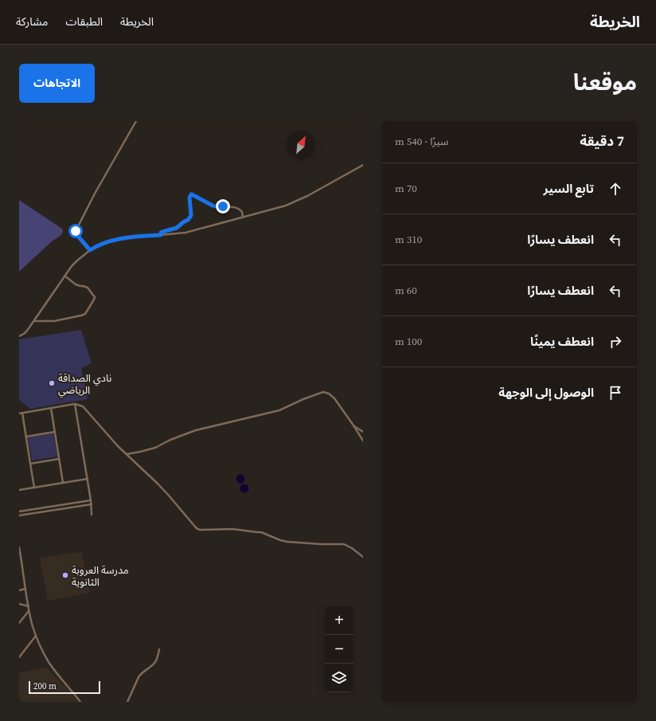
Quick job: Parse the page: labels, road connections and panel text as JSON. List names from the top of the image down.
{
  "places": ["نادي الصداقة الرياضي", "مدرسة العروبة الثانوية"],
  "scale_bar": "200 m",
  "north": "top right",
  "page": {
    "header": "الخريطة",
    "nav": ["الخريطة", "الطبقات", "مشاركة"],
    "title": "موقعنا",
    "buttons": "الاتجاهات",
    "heading": ["7 دقيقة", "سيرًا · 540 m"],
    "list": [
      ["تابع السير", "70 m"],
      ["انعطف يسارًا", "310 m"],
      ["انعطف يسارًا", "60 m"],
      ["انعطف يمينًا", "100 m"],
      "الوصول إلى الوجهة"
    ],
    "map_buttons": ["+", "−"],
    "scale": "200 m"
  }
}
